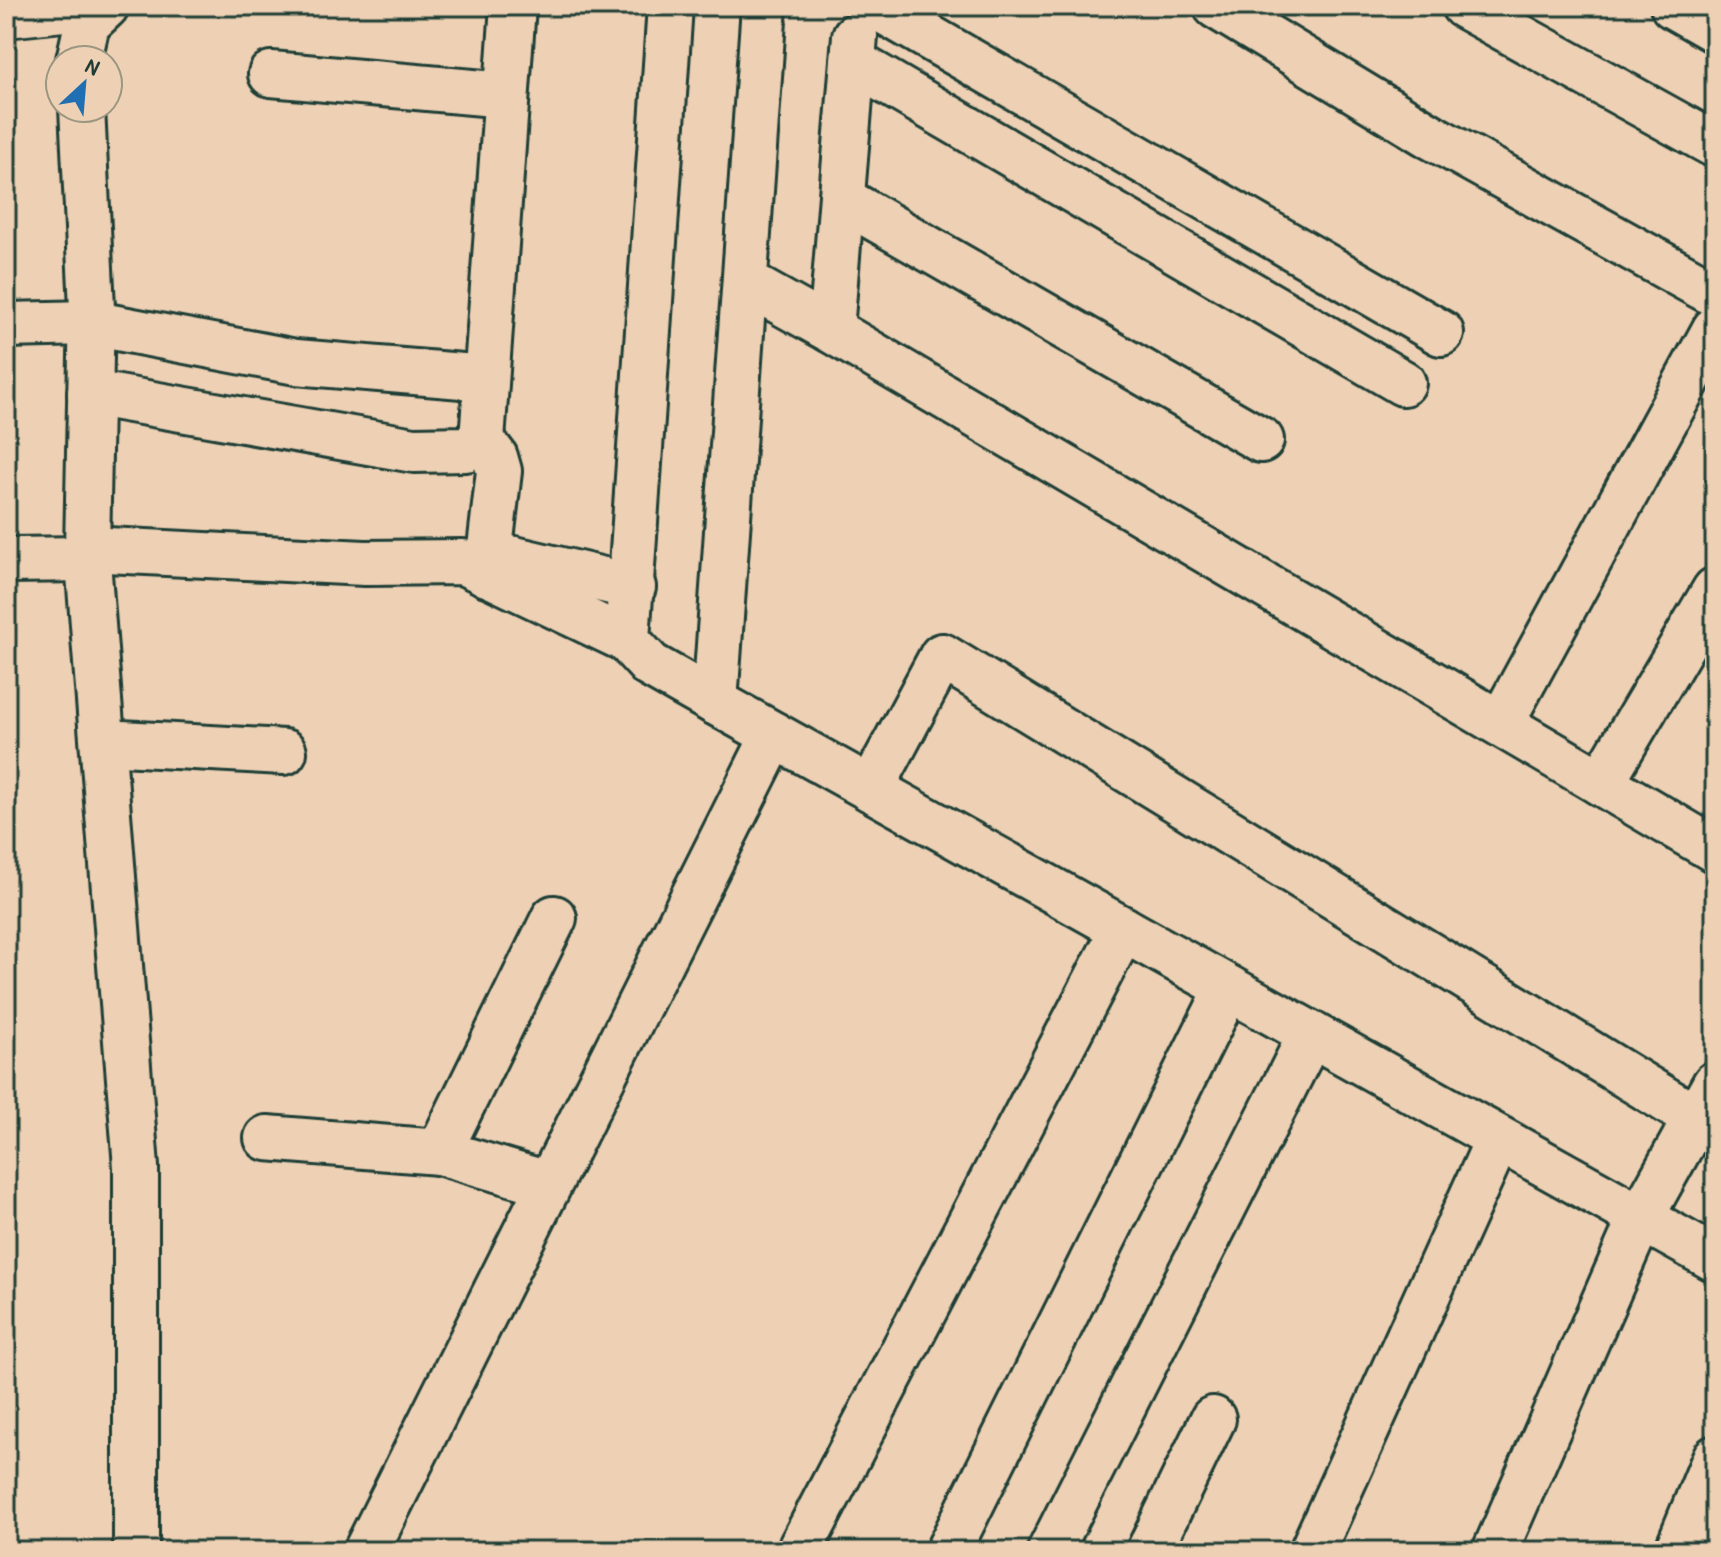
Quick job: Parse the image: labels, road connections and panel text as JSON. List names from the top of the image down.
{
  "north": "top right"
}
